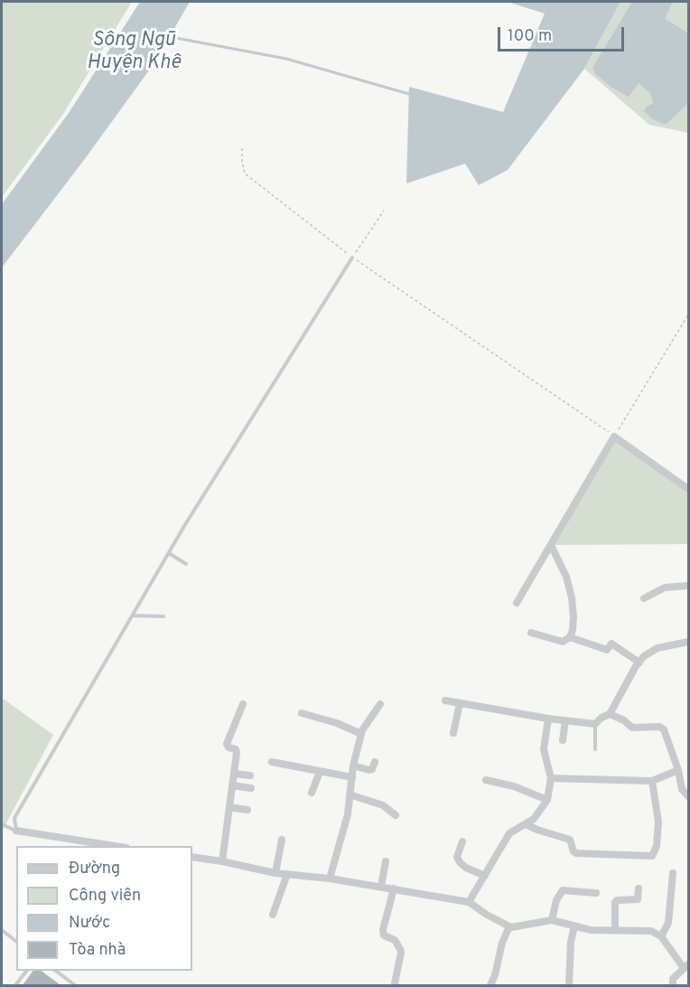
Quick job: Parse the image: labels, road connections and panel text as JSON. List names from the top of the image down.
{
  "water": ["Sông Ngũ Huyện Khê"],
  "legend": [
    "Đường",
    "Công viên",
    "Nước",
    "Tòa nhà"
  ],
  "scale_bar": "100 m"
}
